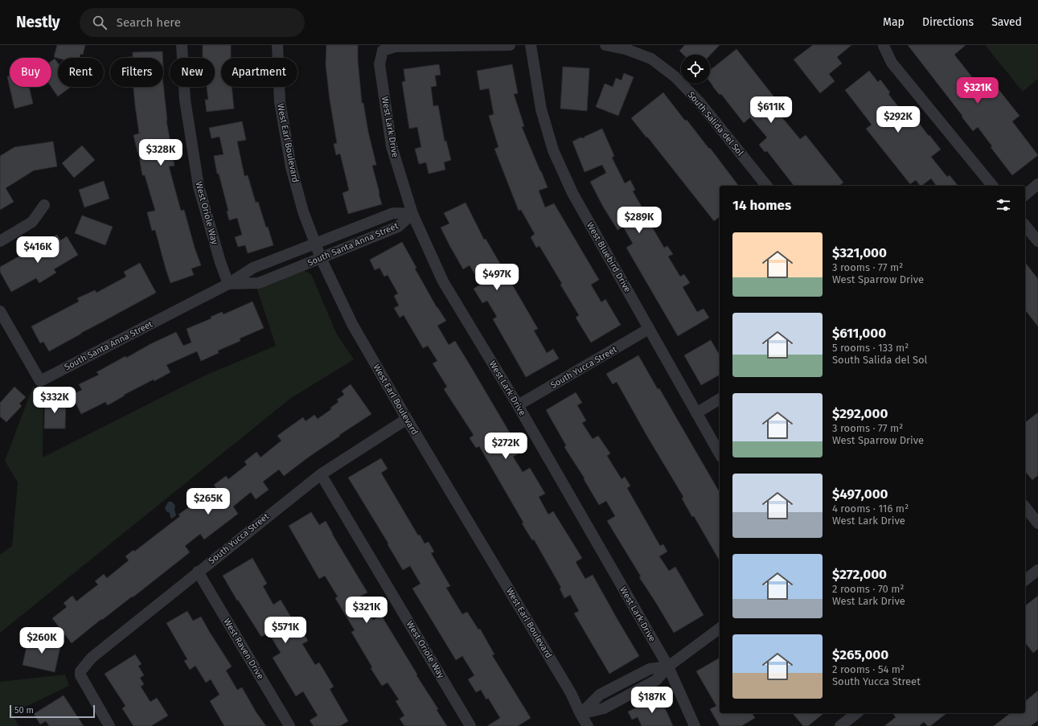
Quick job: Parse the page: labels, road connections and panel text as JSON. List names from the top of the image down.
{
  "streets": {
    "street": [
      "South Salida del Sol",
      "West Lark Drive",
      "West Earl Boulevard",
      "West Oriole Way",
      "South Santa Anna Street",
      "West Bluebird Drive",
      "South Yucca Street",
      "West Raven Drive"
    ]
  },
  "crossings": [
    ["West Lark Drive", "South Santa Anna Street"],
    ["West Lark Drive", "South Yucca Street"],
    ["West Earl Boulevard", "South Santa Anna Street"],
    ["West Earl Boulevard", "South Yucca Street"],
    ["West Oriole Way", "South Santa Anna Street"],
    ["West Oriole Way", "South Yucca Street"],
    ["West Bluebird Drive", "South Yucca Street"],
    ["South Yucca Street", "West Raven Drive"]
  ],
  "scale_bar": "50 m",
  "page": {
    "header": "Nestly",
    "search": "Search here",
    "nav": ["Map", "Directions", "Saved"],
    "chip": [
      "Buy",
      "Rent",
      "Filters",
      "New",
      "Apartment"
    ],
    "price": [
      "$321K",
      "$611K",
      "$292K",
      "$328K",
      "$289K",
      "$416K",
      "$497K",
      "$332K",
      "$272K",
      "$265K",
      "$321K",
      "$571K",
      "$260K",
      "$187K"
    ],
    "heading": "14 homes",
    "list": [
      {
        "name": "$321,000",
        "note": "3 rooms · 77 m² · West Sparrow Drive"
      },
      {
        "name": "$611,000",
        "note": "5 rooms · 133 m² · South Salida del Sol"
      },
      {
        "name": "$292,000",
        "note": "3 rooms · 77 m² · West Sparrow Drive"
      },
      {
        "name": "$497,000",
        "note": "4 rooms · 116 m² · West Lark Drive"
      },
      {
        "name": "$272,000",
        "note": "2 rooms · 70 m² · West Lark Drive"
      },
      {
        "name": "$265,000",
        "note": "2 rooms · 54 m² · South Yucca Street"
      }
    ],
    "scale": "50 m"
  }
}
